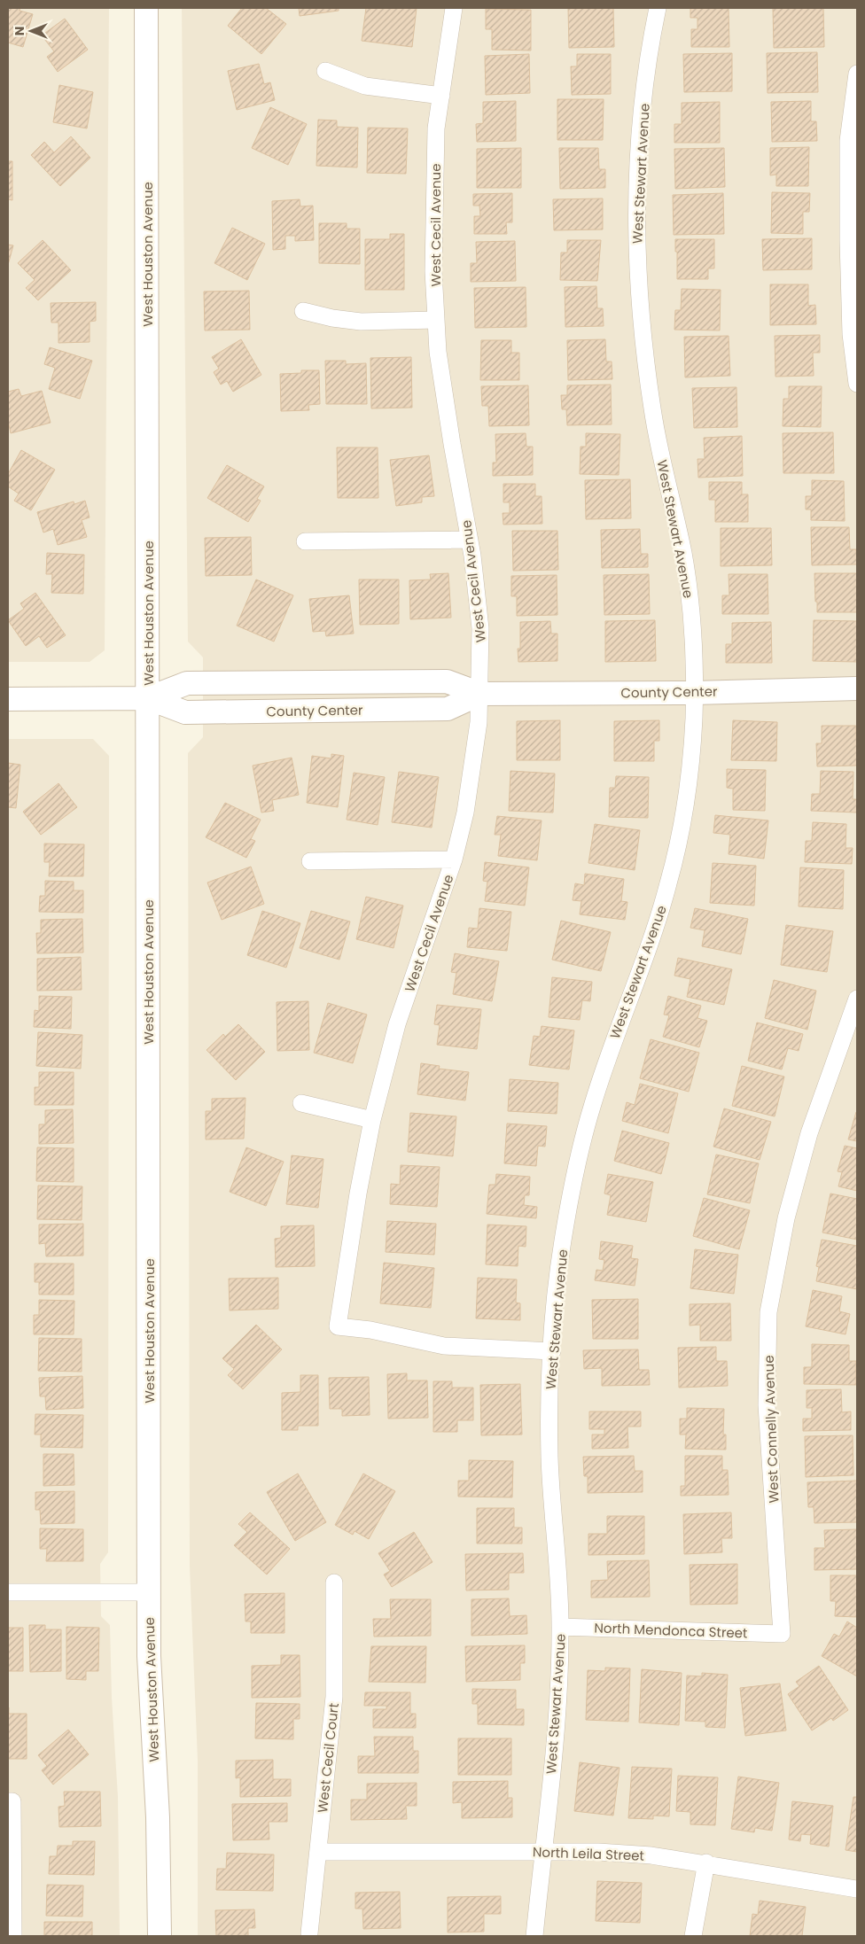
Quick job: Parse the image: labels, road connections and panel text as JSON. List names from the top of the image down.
{
  "streets": {
    "main road": ["West Houston Avenue", "County Center"],
    "street": [
      "West Stewart Avenue",
      "West Cecil Avenue",
      "West Connelly Avenue",
      "North Mendonca Street",
      "West Cecil Court",
      "North Leila Street"
    ]
  },
  "crossings": [
    ["West Stewart Avenue", "West Cecil Avenue"],
    ["West Stewart Avenue", "County Center"],
    ["West Stewart Avenue", "North Mendonca Street"],
    ["West Stewart Avenue", "North Leila Street"],
    ["West Cecil Avenue", "County Center"],
    ["West Houston Avenue", "County Center"],
    ["West Connelly Avenue", "North Mendonca Street"],
    ["West Cecil Court", "North Leila Street"]
  ],
  "north": "left"
}
